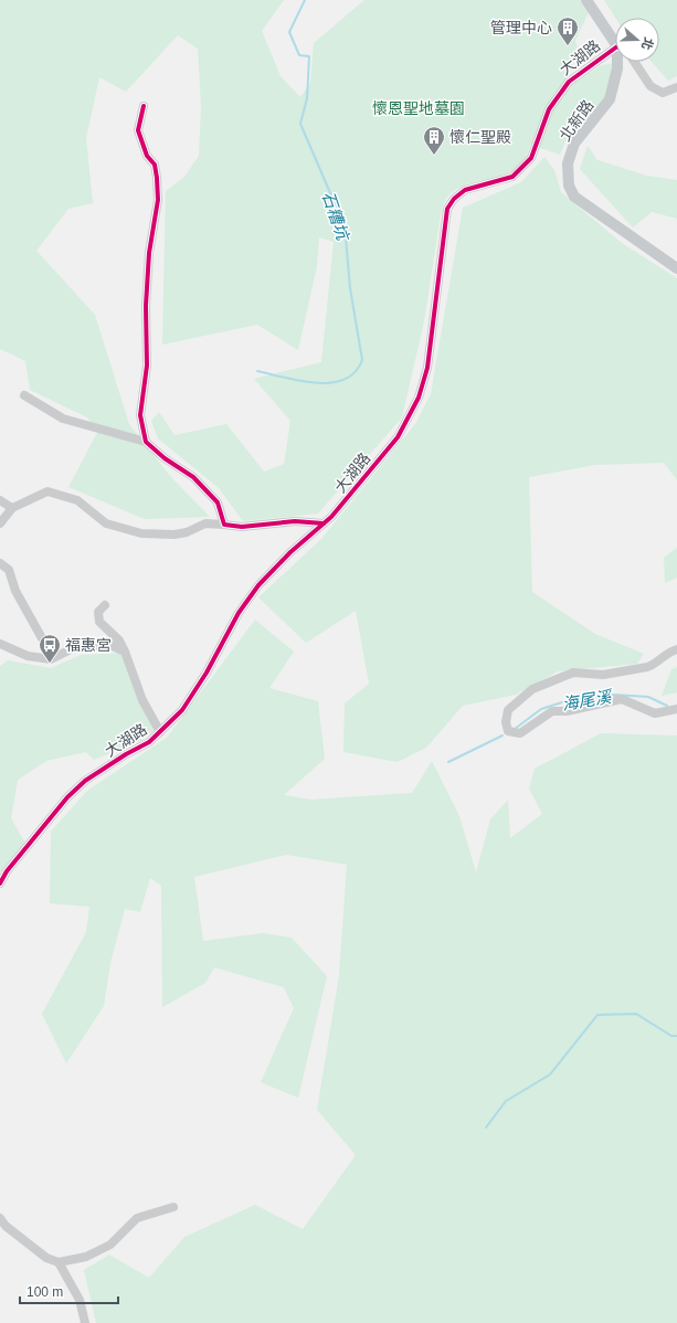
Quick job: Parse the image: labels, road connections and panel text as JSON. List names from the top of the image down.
{
  "streets": {
    "main road": ["北新路"],
    "street": ["大湖路"]
  },
  "water": ["石糟坑", "海尾溪"],
  "parks": ["懷恩聖地墓園"],
  "places": {
    "building": ["管理中心", "懷仁聖殿"],
    "bus stop": ["福惠宮"]
  },
  "scale_bar": "100 m",
  "north": "right"
}
